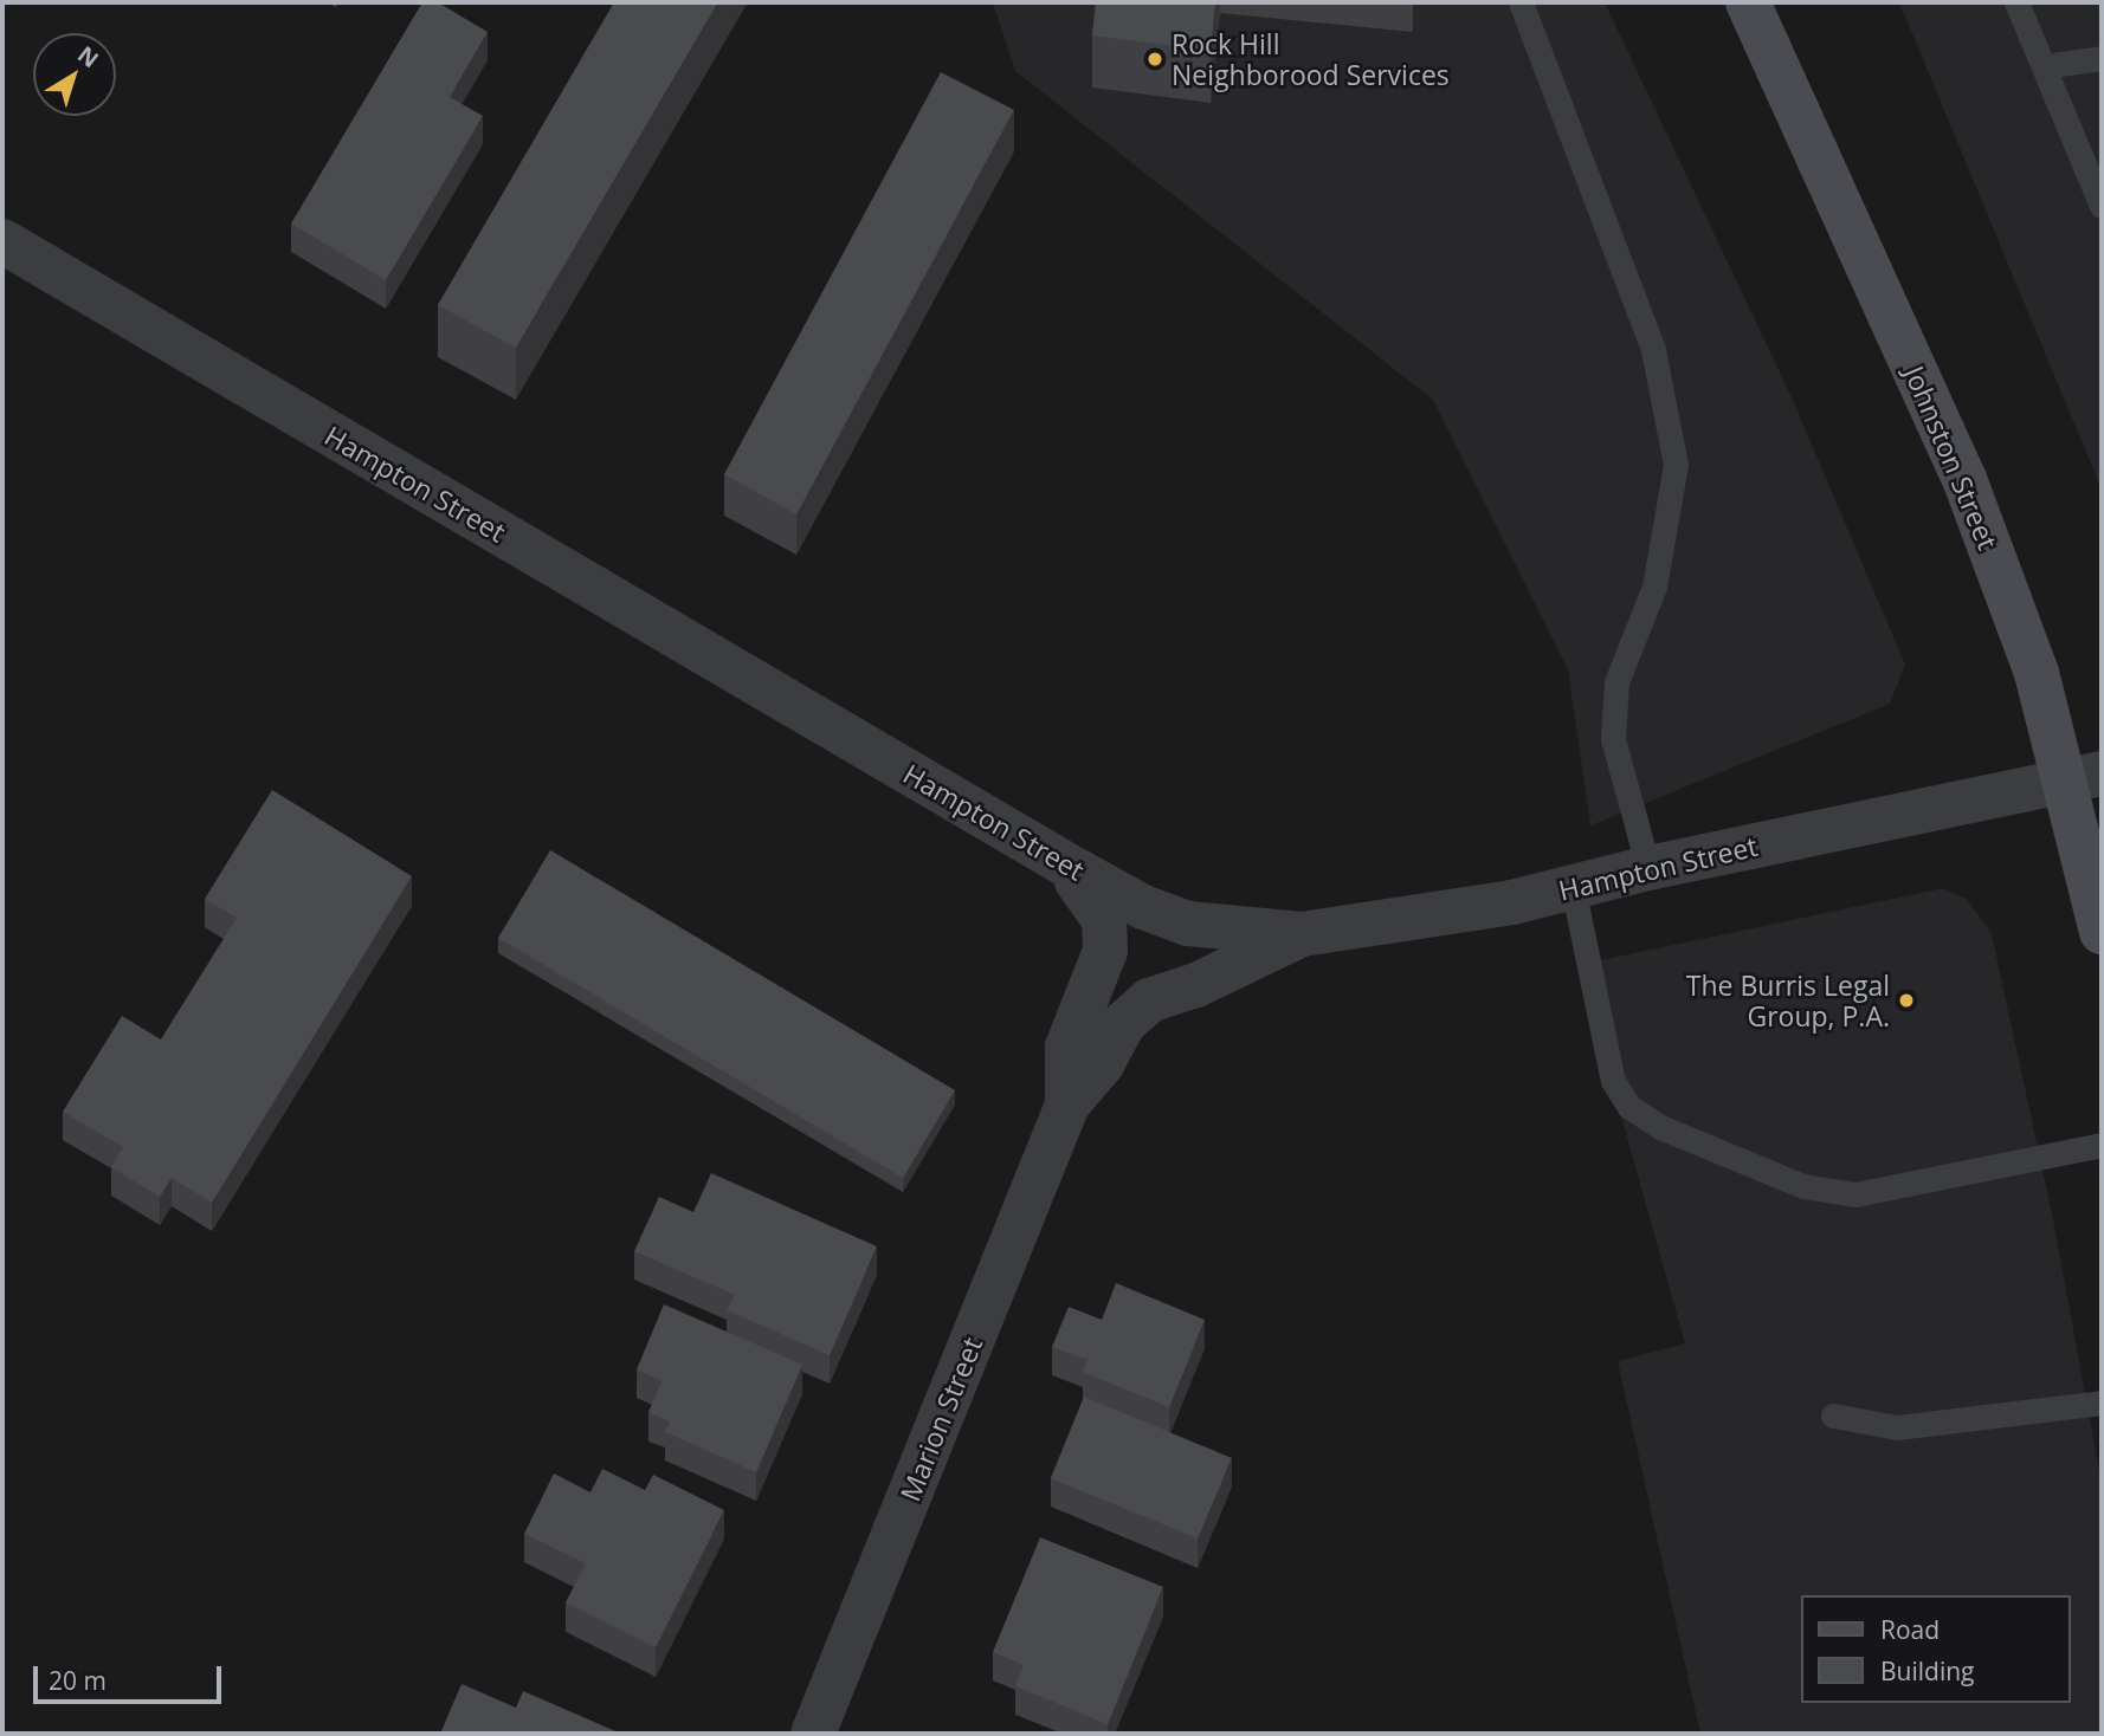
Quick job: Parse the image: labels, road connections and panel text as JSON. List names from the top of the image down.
{
  "streets": {
    "main road": ["Johnston Street"],
    "street": ["Hampton Street", "Marion Street"]
  },
  "crossings": [
    ["Johnston Street", "Hampton Street"],
    ["Hampton Street", "Marion Street"]
  ],
  "places": ["Rock Hill Neighborood Services", "The Burris Legal Group, P.A."],
  "legend": ["Road", "Building"],
  "scale_bar": "20 m",
  "north": "top right"
}
